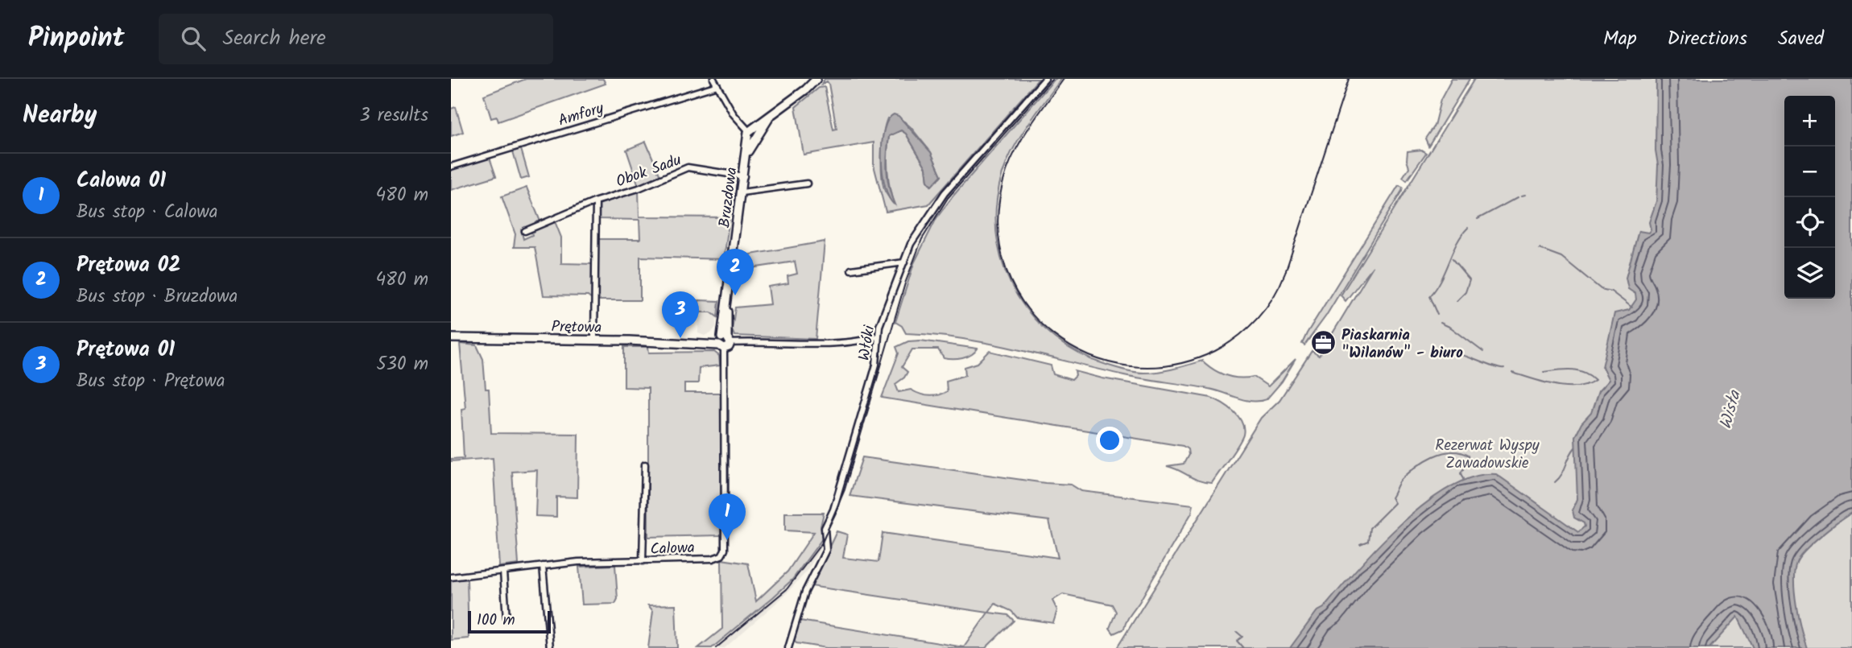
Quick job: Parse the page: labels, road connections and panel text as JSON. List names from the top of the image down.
{
  "streets": {
    "street": [
      "Amfory",
      "Obok Sadu",
      "Bruzdowa",
      "Prętowa",
      "Włóki",
      "Calowa"
    ]
  },
  "crossings": [
    ["Obok Sadu", "Bruzdowa"],
    ["Bruzdowa", "Prętowa"],
    ["Bruzdowa", "Calowa"],
    ["Prętowa", "Włóki"],
    ["Prętowa", "Calowa"]
  ],
  "water": ["Wisła"],
  "parks": ["Rezerwat Wyspy Zawadowskie"],
  "places": {
    "office": ["Piaskarnia \"Wilanów\" - biuro"]
  },
  "scale_bar": "100 m",
  "page": {
    "header": "Pinpoint",
    "search": "Search here",
    "nav": ["Map", "Directions", "Saved"],
    "heading": ["Nearby", "3 results"],
    "map_buttons": ["+", "−"],
    "list": [
      {
        "mark": "1",
        "name": "Calowa 01",
        "note": "Bus stop · Calowa",
        "value": "480 m"
      },
      {
        "mark": "2",
        "name": "Prętowa 02",
        "note": "Bus stop · Bruzdowa",
        "value": "480 m"
      },
      {
        "mark": "3",
        "name": "Prętowa 01",
        "note": "Bus stop · Prętowa",
        "value": "530 m"
      }
    ],
    "pins": ["2", "3", "1"],
    "scale": "100 m"
  }
}
